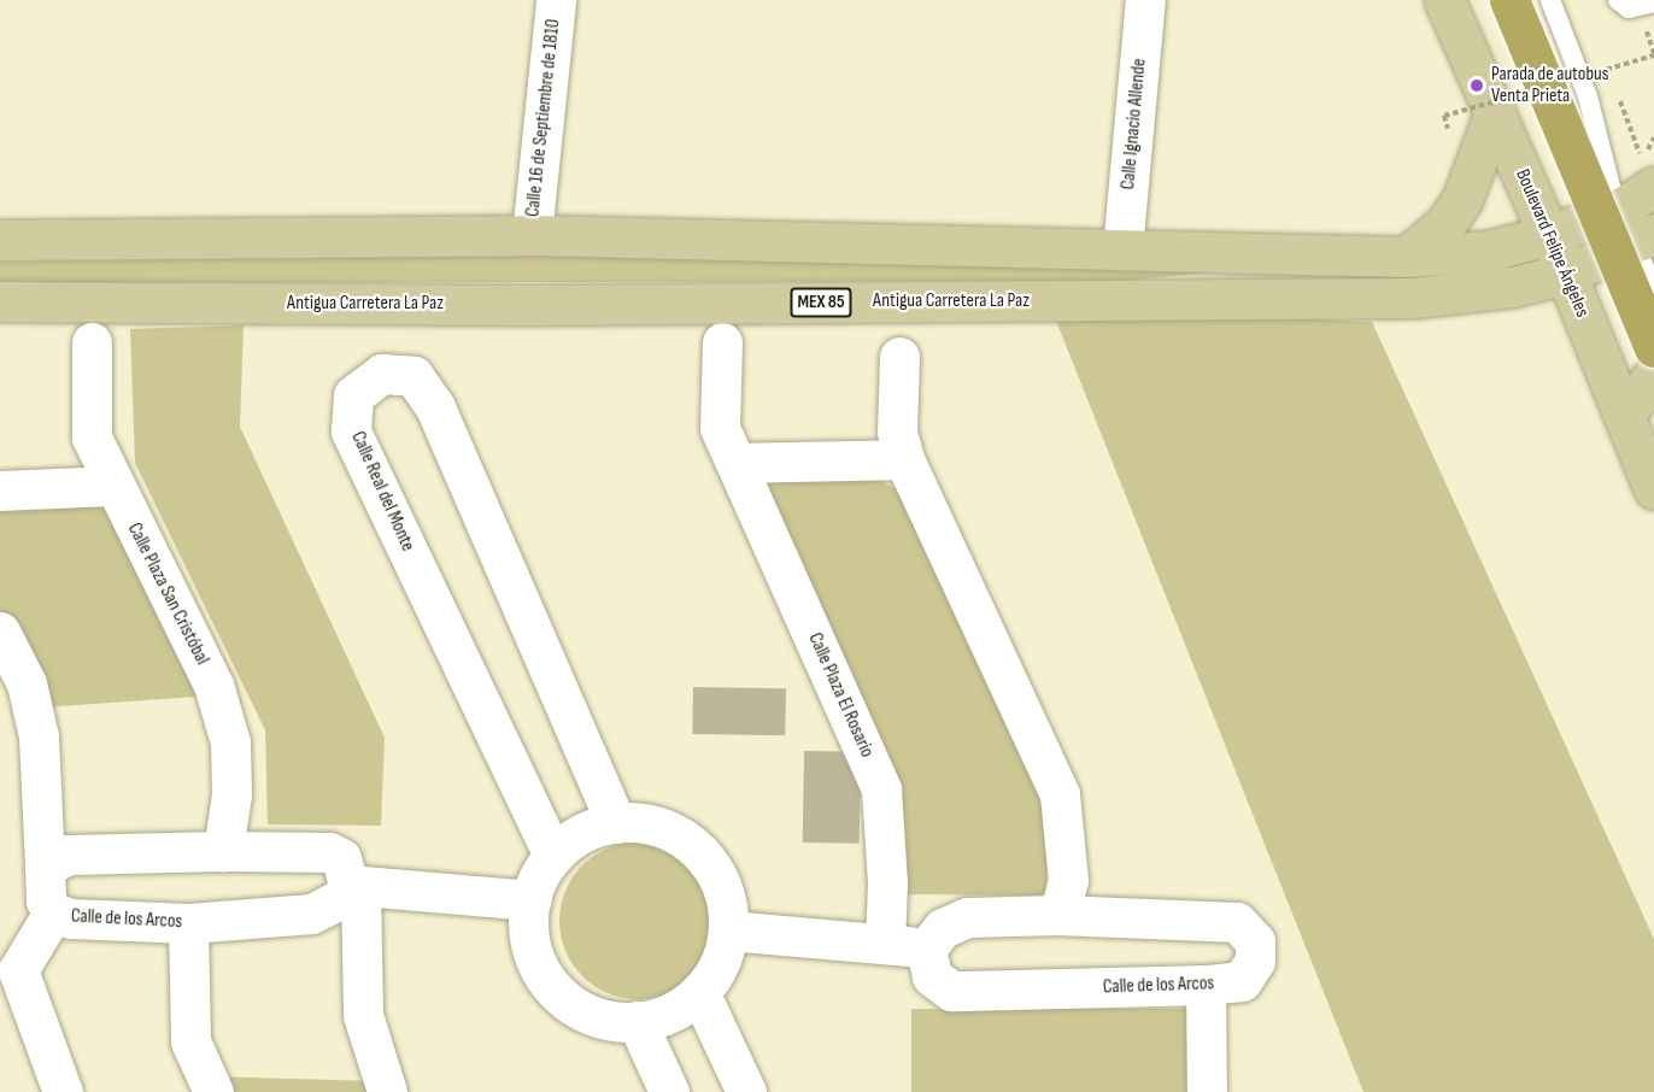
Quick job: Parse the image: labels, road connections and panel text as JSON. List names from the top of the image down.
{
  "streets": {
    "main road": ["Boulevard Felipe Ángeles", "Antigua Carretera La Paz", "MEX 85"],
    "street": [
      "Calle 16 de Septiembre de 1810",
      "Calle Ignacio Allende",
      "Calle Real del Monte",
      "Calle Plaza San Cristóbal",
      "Calle Plaza El Rosario",
      "Calle de los Arcos"
    ]
  },
  "crossings": [
    ["Boulevard Felipe Ángeles", "Antigua Carretera La Paz"]
  ],
  "places": ["Parada de autobus Venta Prieta"]
}
